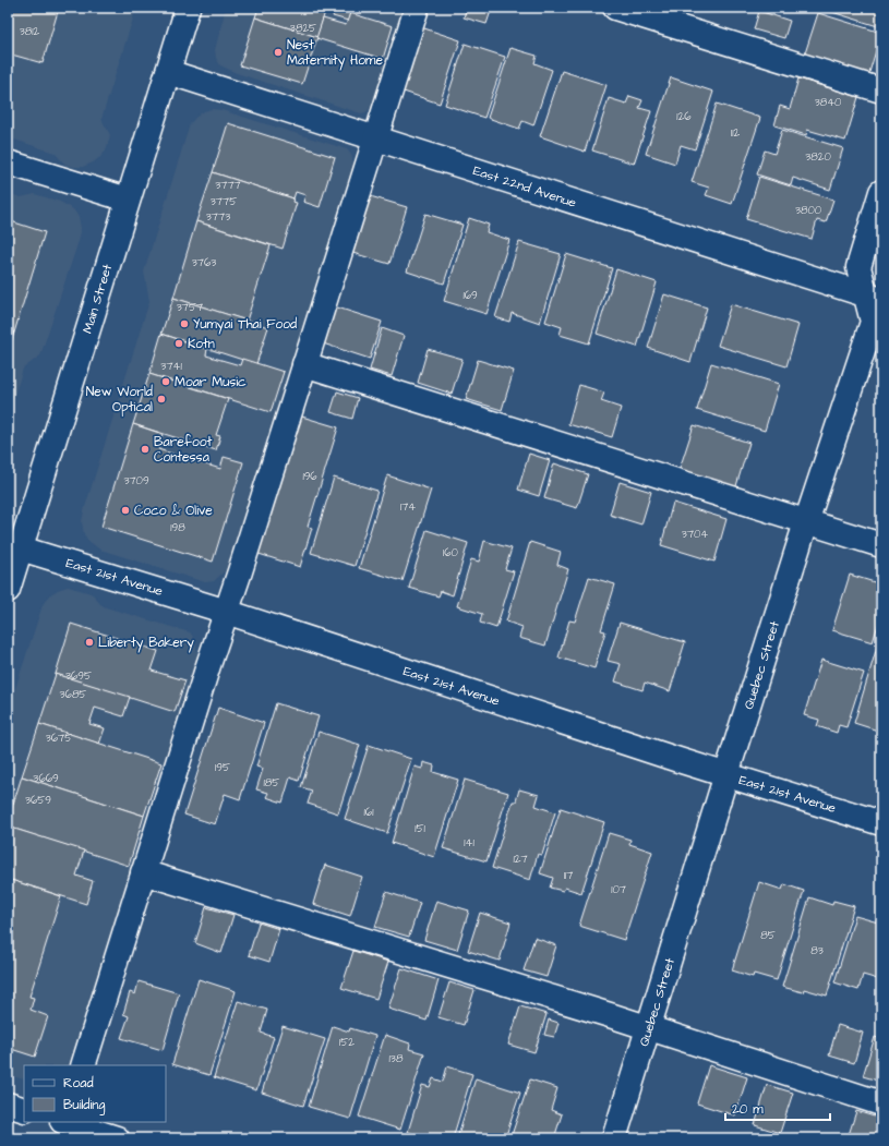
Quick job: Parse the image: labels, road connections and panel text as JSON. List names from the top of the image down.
{
  "streets": {
    "street": [
      "East 22nd Avenue",
      "Main Street",
      "East 21st Avenue",
      "Quebec Street"
    ]
  },
  "crossings": [
    ["East 22nd Avenue", "Main Street"],
    ["East 22nd Avenue", "Quebec Street"],
    ["Main Street", "East 21st Avenue"],
    ["East 21st Avenue", "Quebec Street"]
  ],
  "places": [
    "Nest Maternity Home",
    "Yumyai Thai Food",
    "Kotn",
    "Moar Music",
    "New World Optical",
    "Barefoot Contessa",
    "Coco & Olive",
    "Liberty Bakery"
  ],
  "house_numbers": [
    "3825",
    "3812",
    "3840",
    "126",
    "112",
    "3820",
    "3777",
    "3775",
    "3800",
    "3773",
    "3763",
    "169",
    "3757",
    "3741",
    "196",
    "3709",
    "174",
    "198",
    "3704",
    "160",
    "3695",
    "3685",
    "3675",
    "195",
    "3669",
    "185",
    "3659",
    "161",
    "151",
    "141",
    "127",
    "117",
    "107",
    "85",
    "83",
    "152",
    "138"
  ],
  "legend": ["Road", "Building"],
  "scale_bar": "20 m"
}
